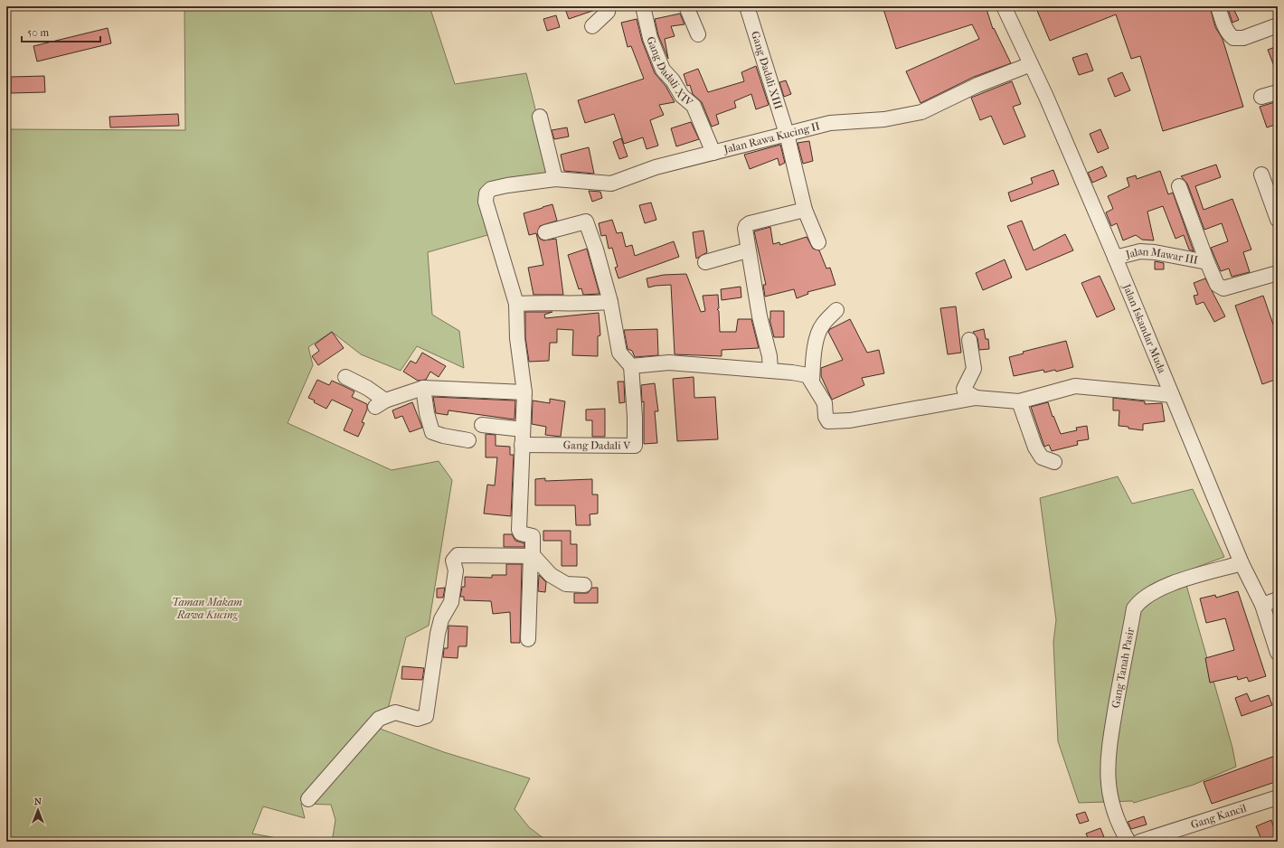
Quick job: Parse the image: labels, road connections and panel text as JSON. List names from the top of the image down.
{
  "streets": {
    "street": [
      "Gang Dadali XIV",
      "Gang Dadali XIII",
      "Jalan Rawa Kucing II",
      "Jalan Mawar III",
      "Jalan Iskandar Muda",
      "Gang Dadali V",
      "Gang Tanah Pasir",
      "Gang Kancil"
    ]
  },
  "crossings": [
    ["Gang Dadali XIV", "Jalan Rawa Kucing II"],
    ["Gang Dadali XIII", "Jalan Rawa Kucing II"],
    ["Jalan Rawa Kucing II", "Jalan Iskandar Muda"],
    ["Jalan Mawar III", "Jalan Iskandar Muda"],
    ["Jalan Iskandar Muda", "Gang Tanah Pasir"]
  ],
  "parks": ["Taman Makam Rawa Kucing"],
  "scale_bar": "50 m",
  "north": "top"
}
